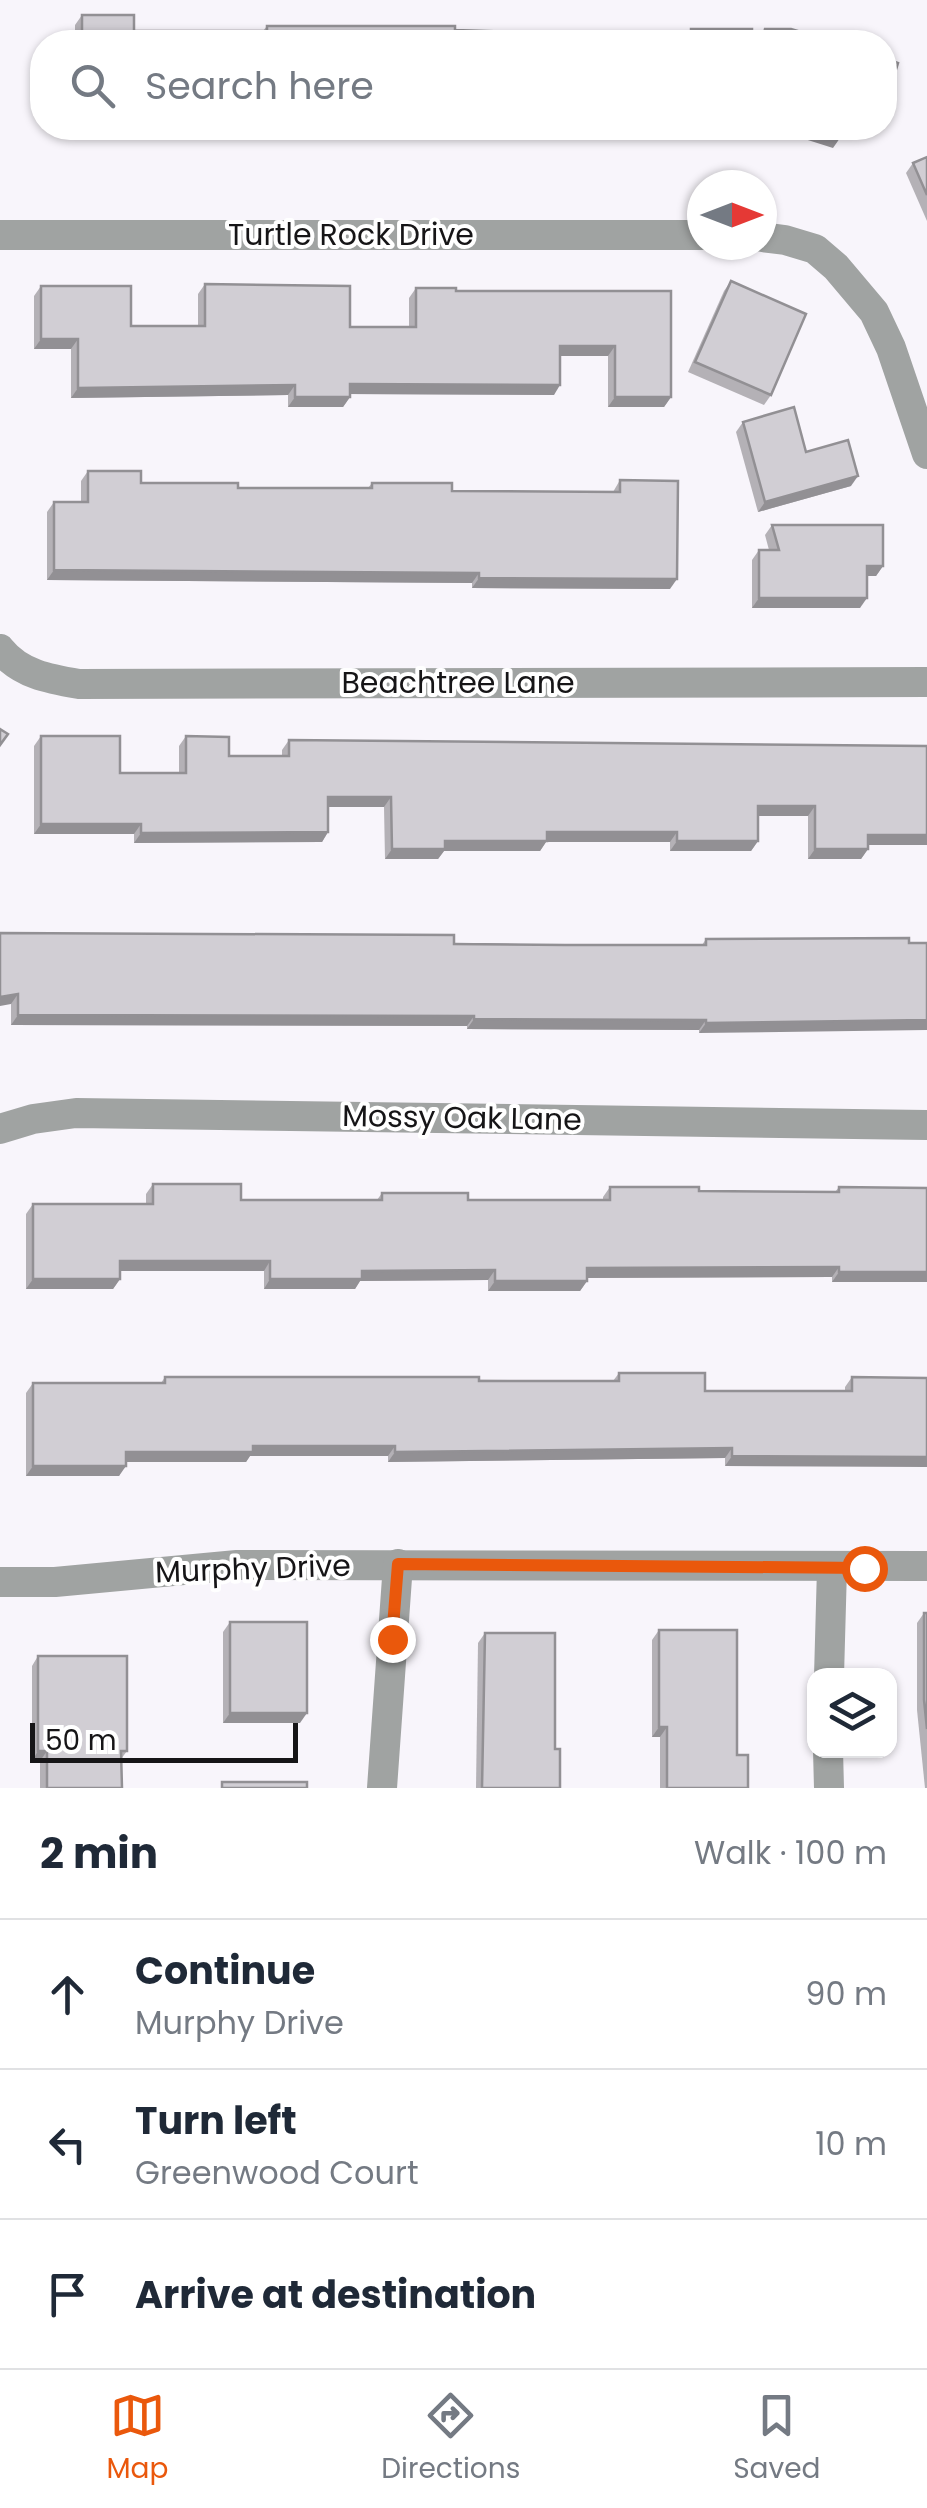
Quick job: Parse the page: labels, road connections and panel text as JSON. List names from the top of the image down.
{
  "streets": {
    "street": [
      "Turtle Rock Drive",
      "Beachtree Lane",
      "Mossy Oak Lane",
      "Murphy Drive"
    ]
  },
  "scale_bar": "50 m",
  "north": "right",
  "page": {
    "search": "Search here",
    "scale": "50 m",
    "heading": ["2 min", "Walk · 100 m"],
    "list": [
      ["Continue", "Murphy Drive", "90 m"],
      ["Turn left", "Greenwood Court", "10 m"],
      "Arrive at destination"
    ],
    "nav": ["Map", "Directions", "Saved"]
  }
}
